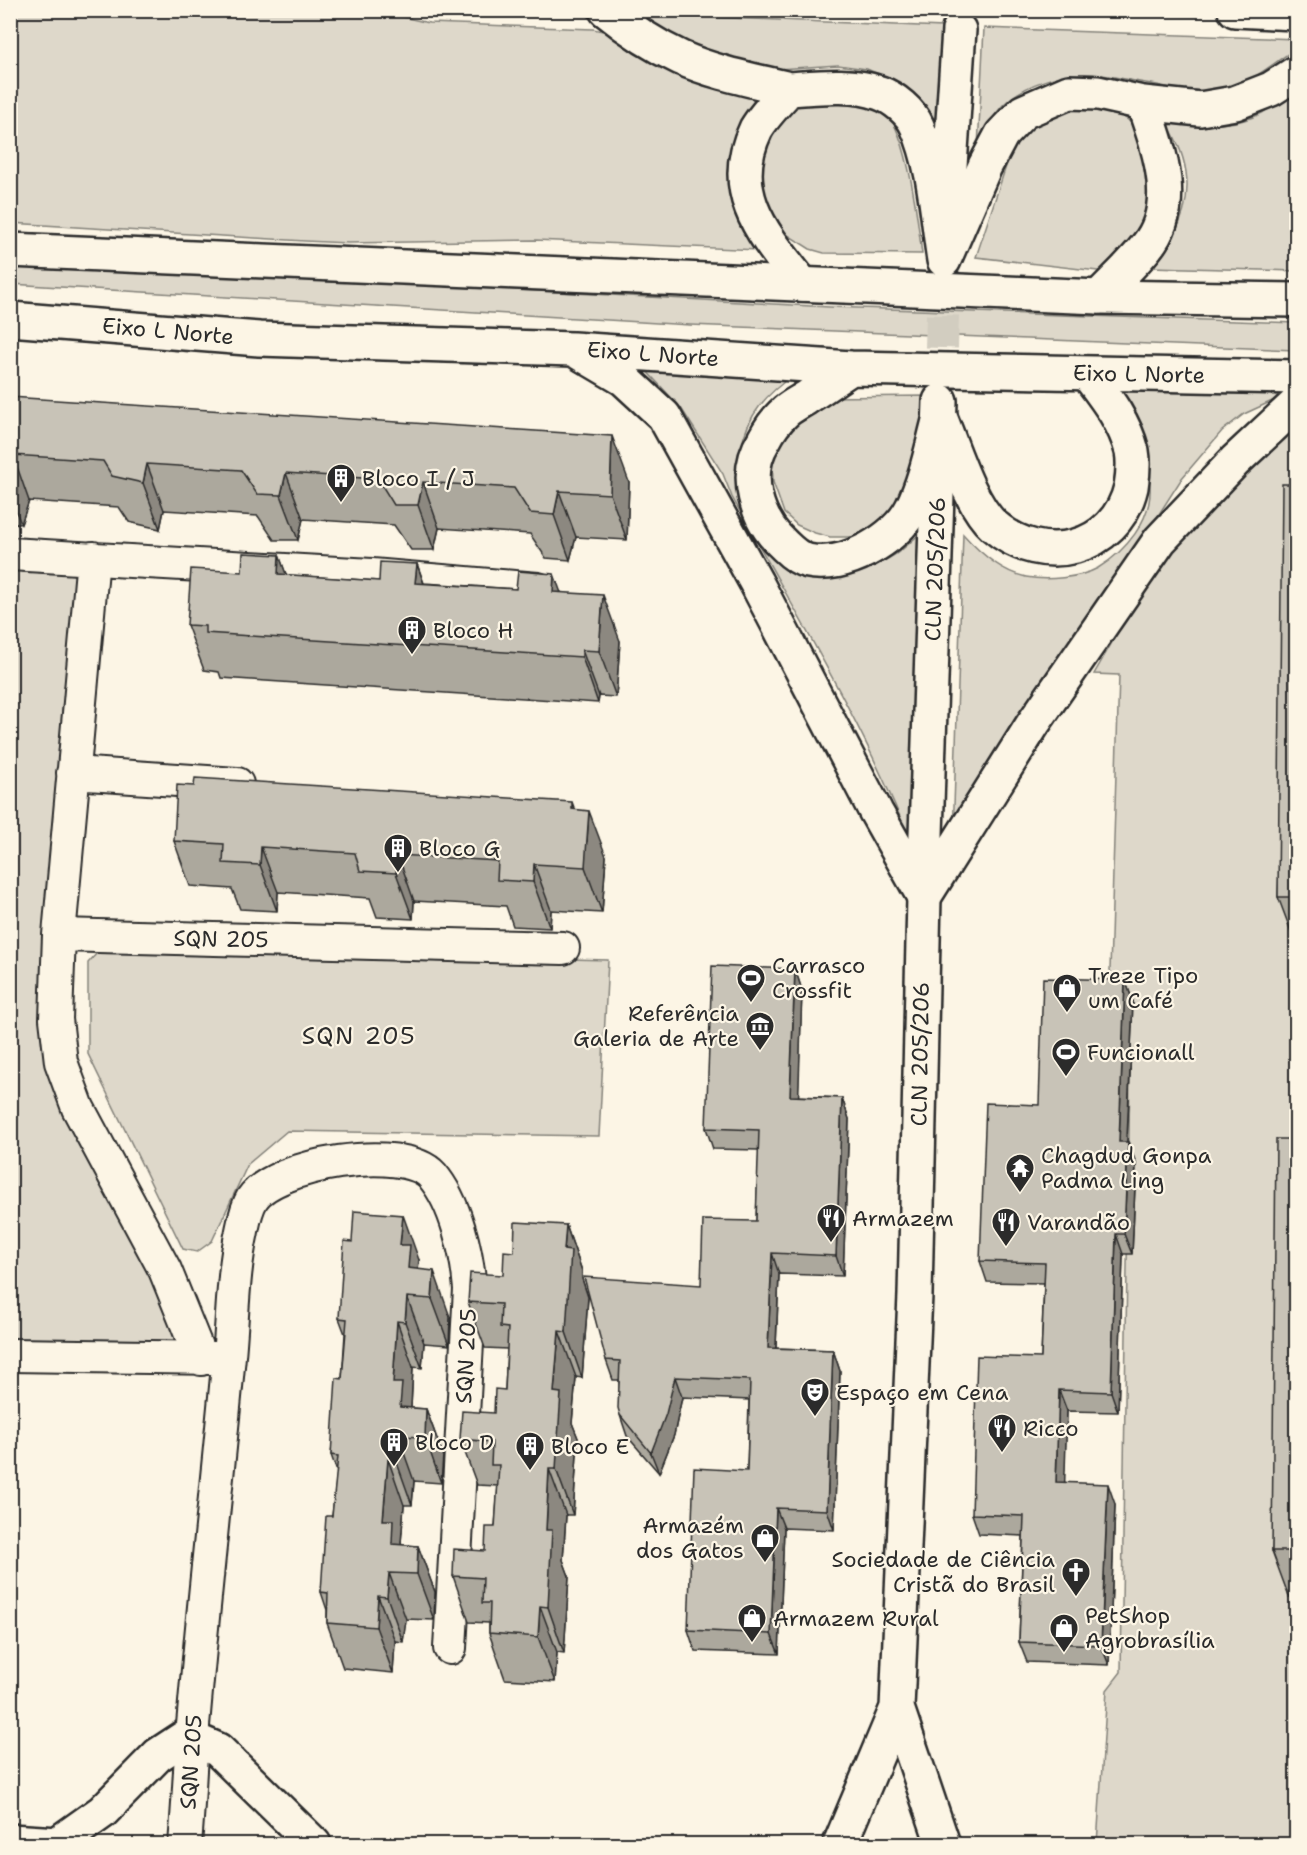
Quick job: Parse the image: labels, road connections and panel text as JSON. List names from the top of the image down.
{
  "streets": {
    "main road": ["Eixo L Norte", "CLN 205/206"],
    "street": ["SQN 205"]
  },
  "districts": ["SQN 205"],
  "places": {
    "building": [
      "Bloco I / J",
      "Bloco H",
      "Bloco G",
      "Bloco D",
      "Bloco E"
    ],
    "sports": ["Carrasco Crossfit", "Funcionall"],
    "shop": [
      "Treze Tipo um Café",
      "Armazém dos Gatos",
      "Armazem Rural",
      "PetShop Agrobrasília"
    ],
    "museum": ["Referência Galeria de Arte"],
    "temple": ["Chagdud Gonpa Padma Ling"],
    "restaurant": ["Armazem", "Varandão", "Ricco"],
    "theatre": ["Espaço em Cena"],
    "church": ["Sociedade de Ciência Cristã do Brasil"]
  }
}
